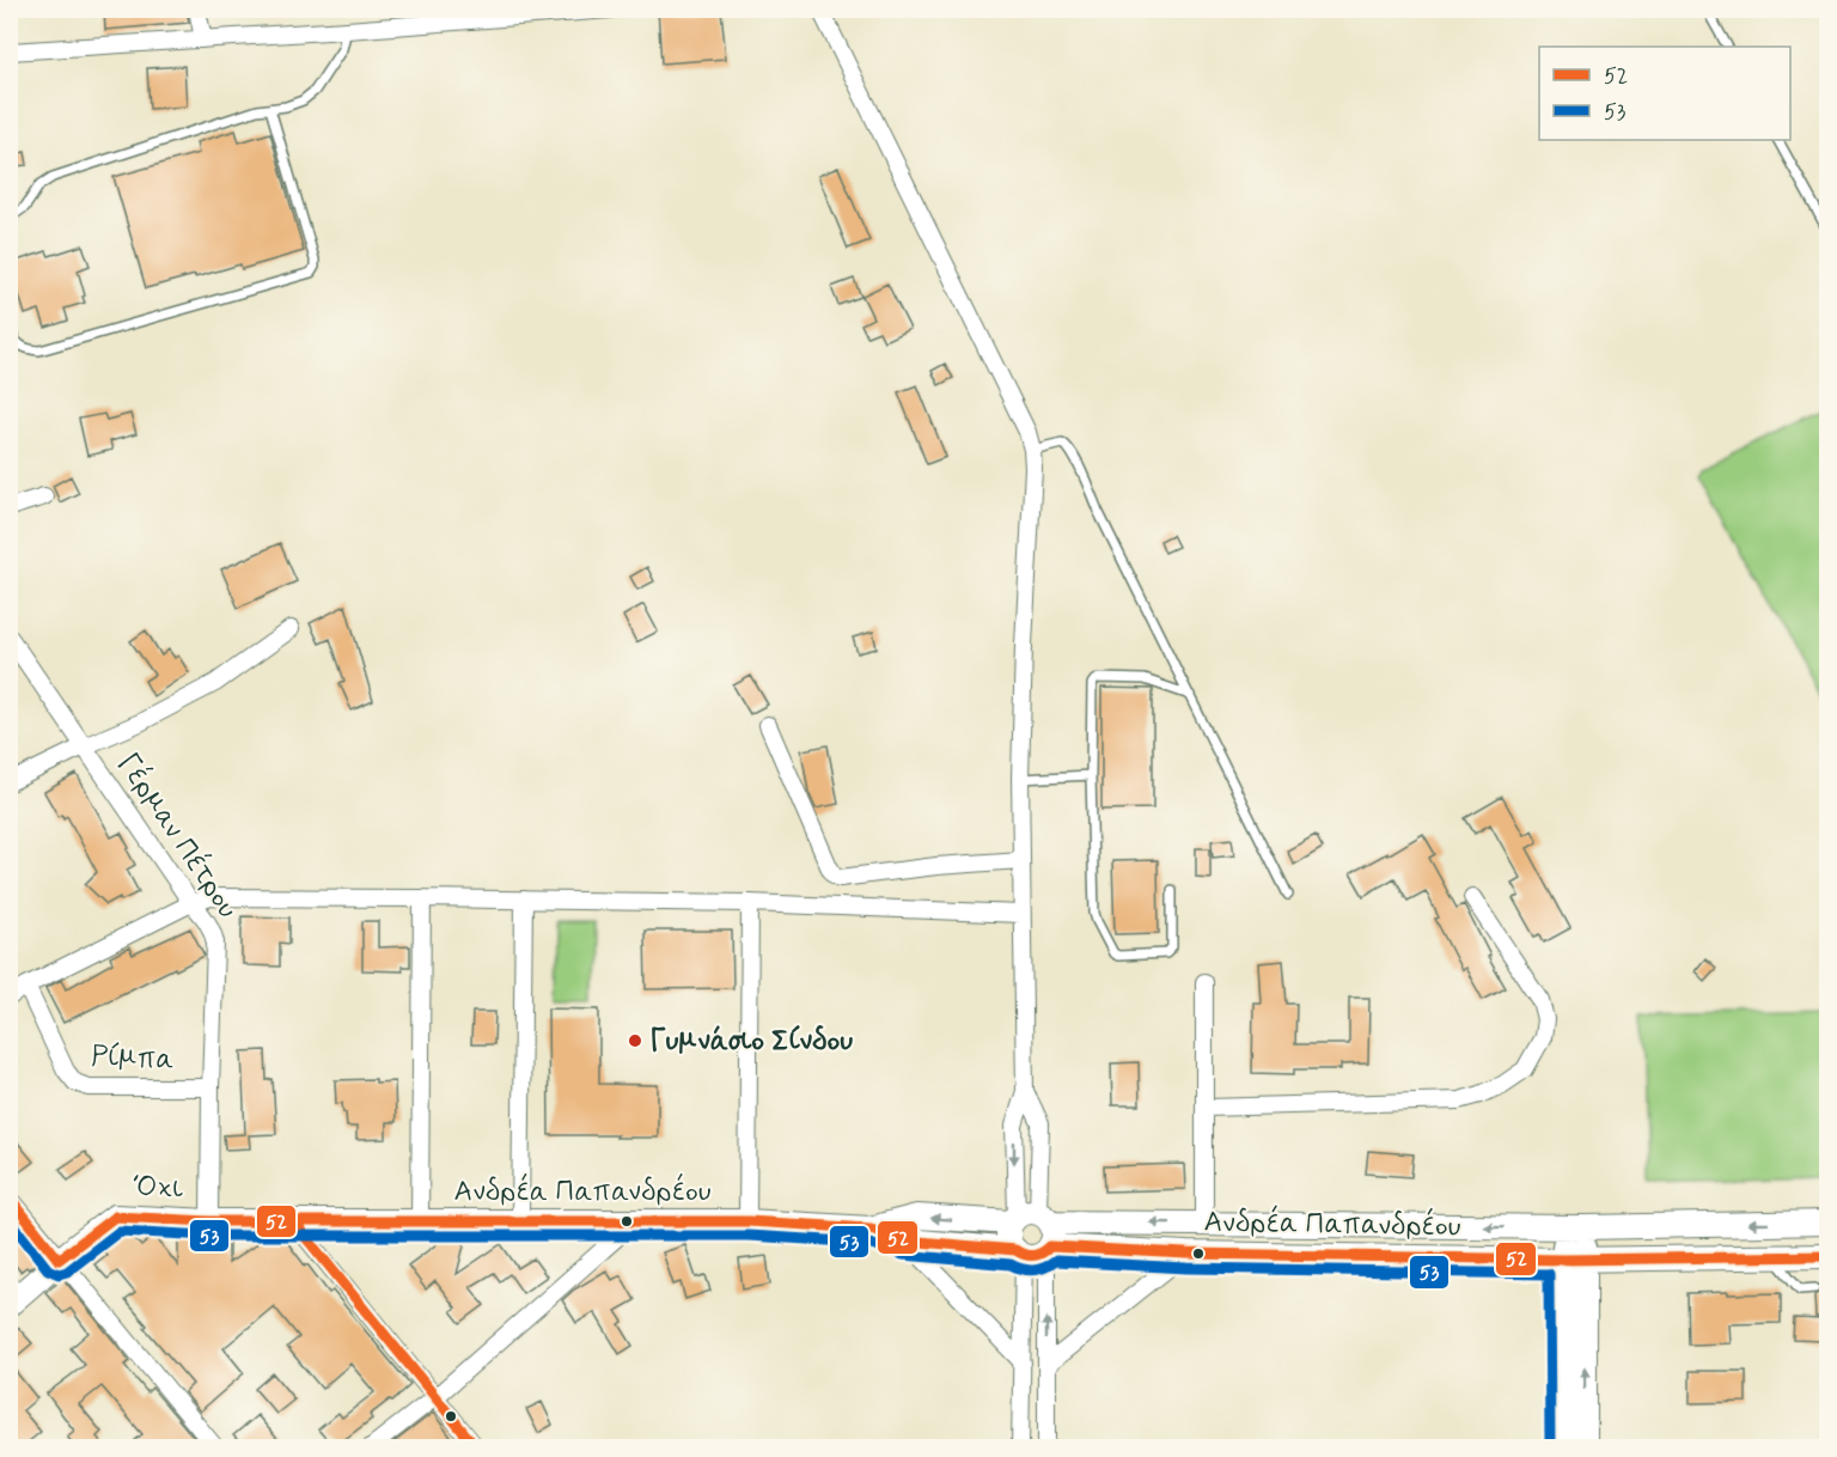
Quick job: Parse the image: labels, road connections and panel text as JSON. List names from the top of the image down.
{
  "streets": {
    "street": [
      "Γέρμαν Πέτρου",
      "Ρίμπα",
      "Όχι",
      "Ανδρέα Παπανδρέου"
    ]
  },
  "crossings": [
    ["Γέρμαν Πέτρου", "Ρίμπα"],
    ["Γέρμαν Πέτρου", "Όχι"],
    ["Όχι", "Ανδρέα Παπανδρέου"]
  ],
  "places": ["Γυμνάσιο Σίνδου"],
  "lines": ["transit line 52", "transit line 53"],
  "legend": ["52", "53"]
}
